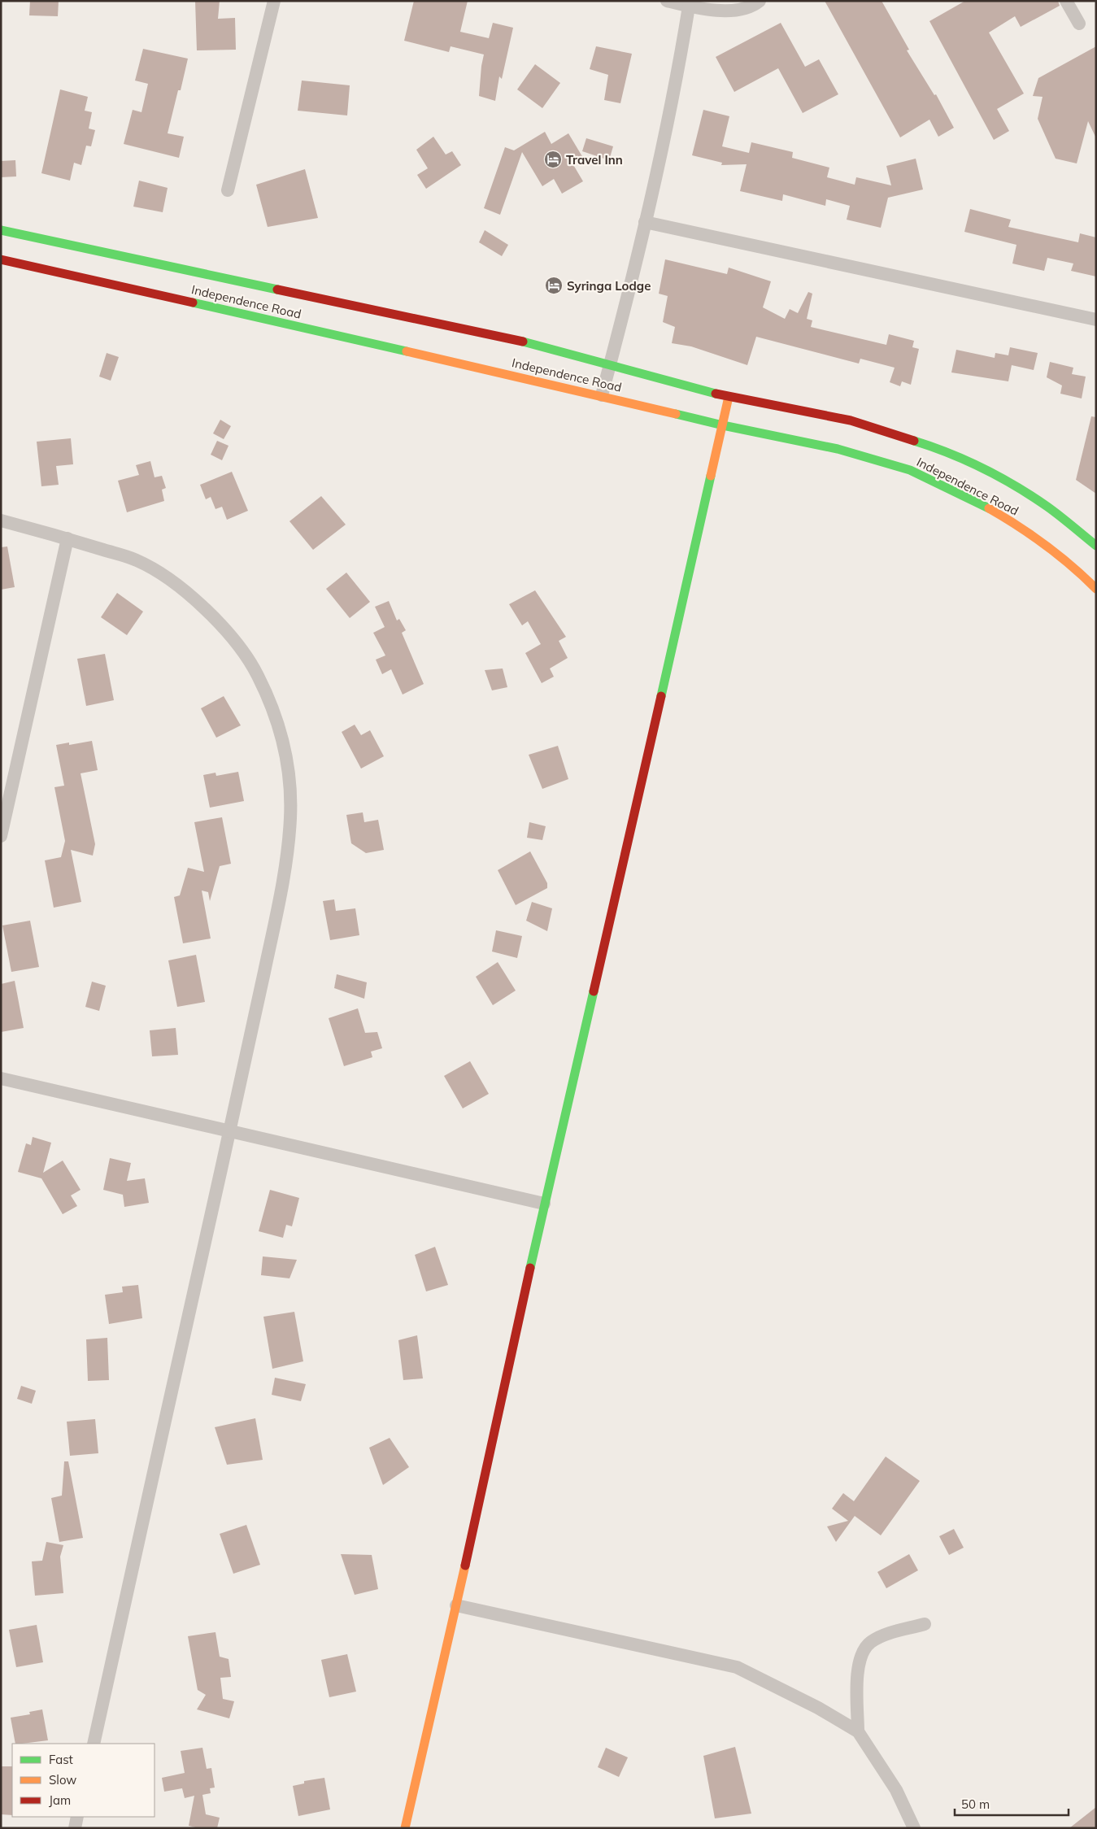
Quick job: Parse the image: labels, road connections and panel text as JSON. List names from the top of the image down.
{
  "streets": {
    "main road": ["Independence Road"]
  },
  "places": {
    "hotel": ["Travel Inn", "Syringa Lodge"]
  },
  "legend": ["Fast", "Slow", "Jam"],
  "scale_bar": "50 m"
}
